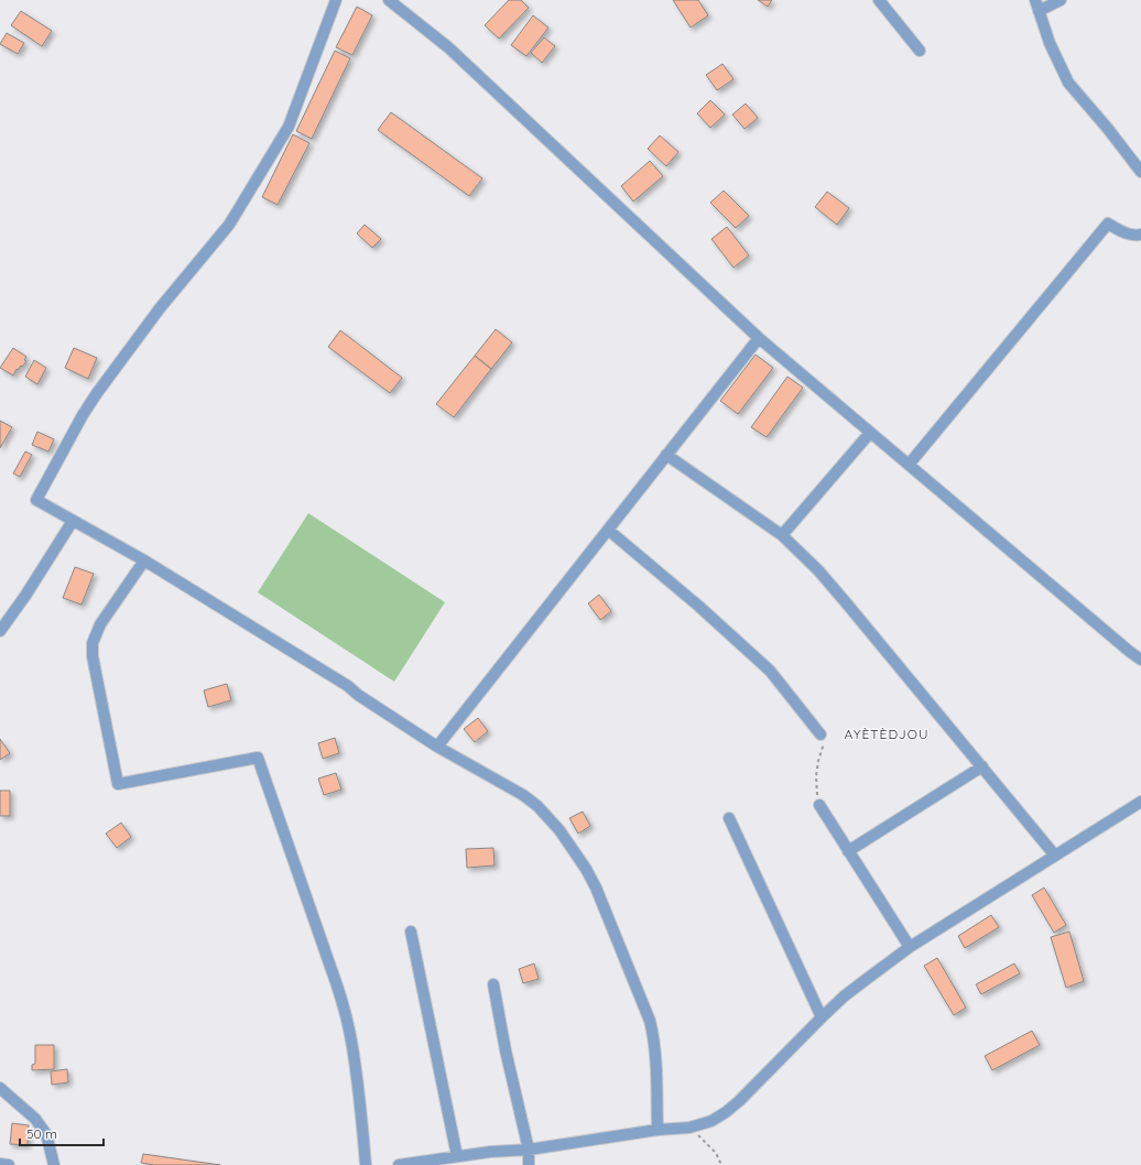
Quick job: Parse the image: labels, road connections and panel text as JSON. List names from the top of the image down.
{
  "districts": ["AYÈTÈDJOU"],
  "scale_bar": "50 m"
}
